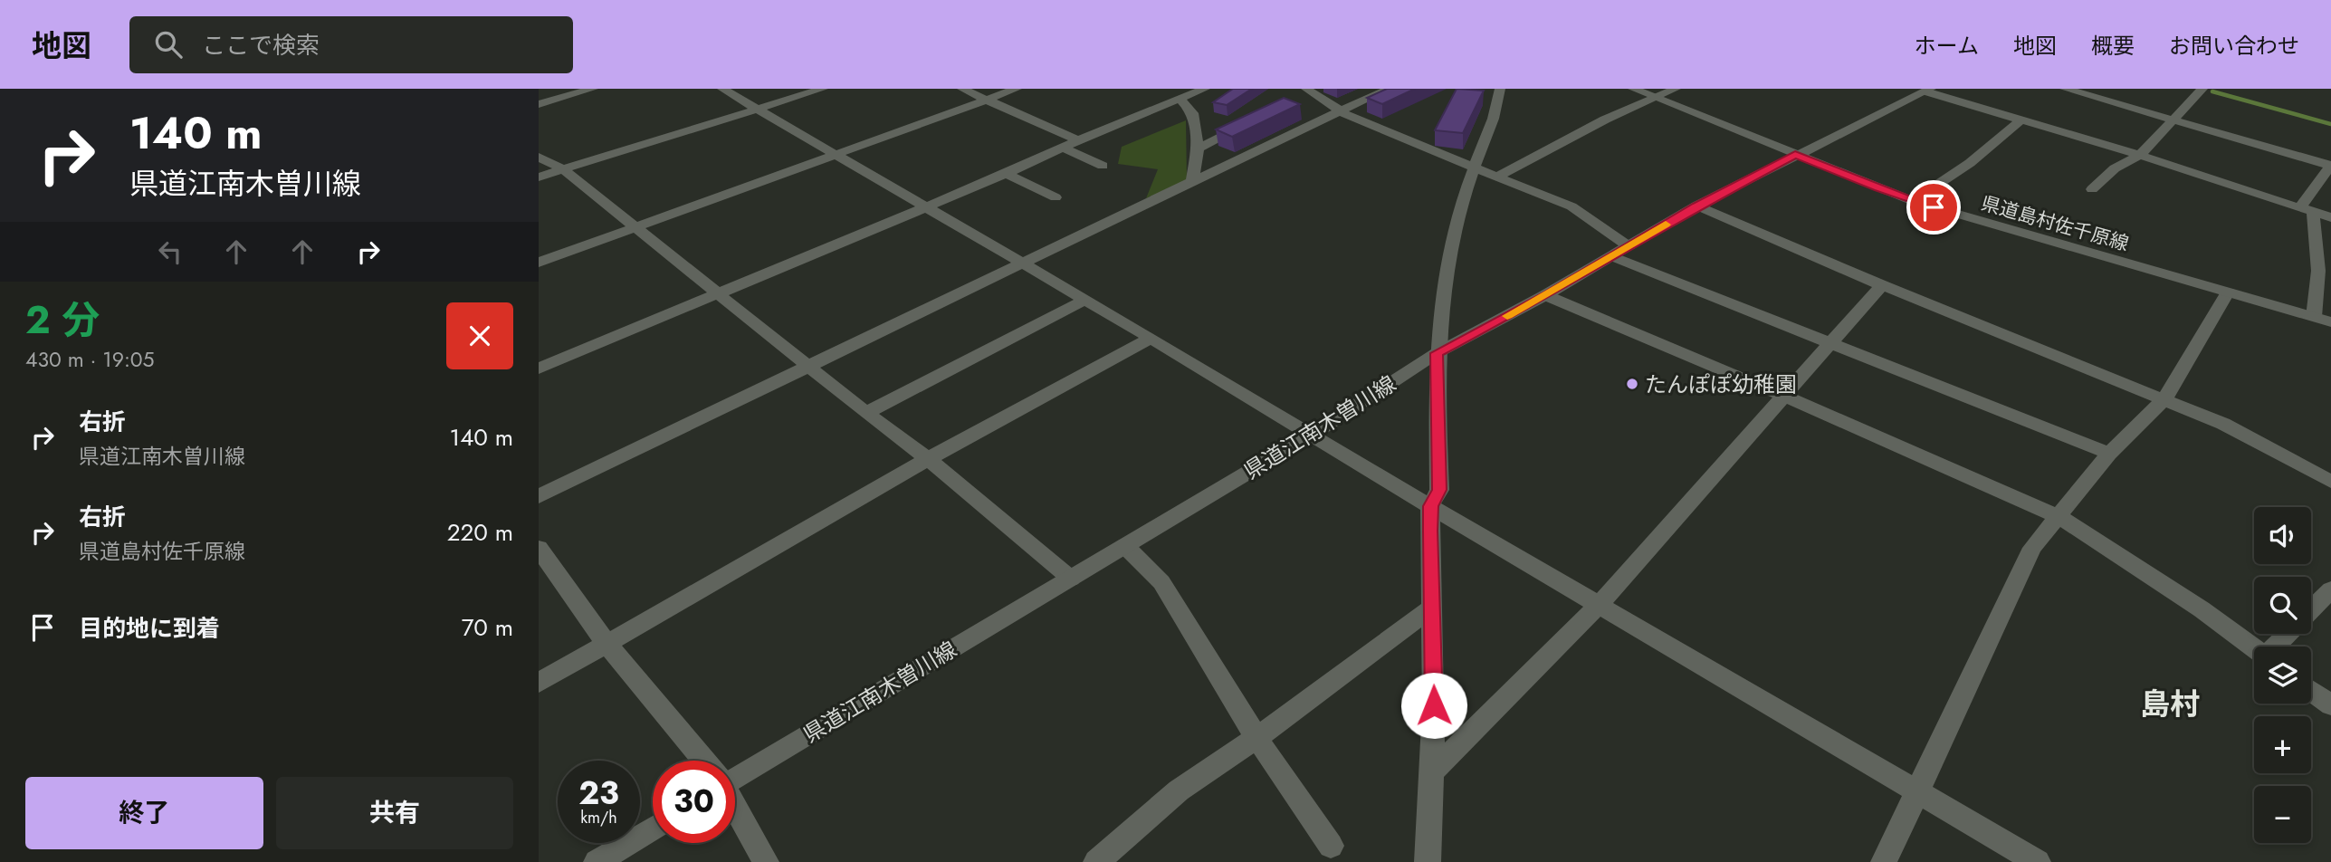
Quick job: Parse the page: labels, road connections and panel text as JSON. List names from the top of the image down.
{
  "streets": {
    "street": ["県道島村佐千原線", "県道江南木曽川線"]
  },
  "crossings": [
    ["県道島村佐千原線", "県道江南木曽川線"]
  ],
  "districts": ["島村"],
  "places": ["たんぽぽ幼稚園"],
  "page": {
    "header": "地図",
    "search": "ここで検索",
    "nav": [
      "ホーム",
      "地図",
      "概要",
      "お問い合わせ"
    ],
    "turn": ["140 m", "県道江南木曽川線"],
    "heading": ["2 分", "430 m · 19:05"],
    "list": [
      {
        "name": "右折",
        "note": "県道江南木曽川線",
        "value": "140 m"
      },
      {
        "name": "右折",
        "note": "県道島村佐千原線",
        "value": "220 m"
      },
      {
        "name": "目的地に到着",
        "value": "70 m"
      }
    ],
    "map_buttons": ["+", "−"],
    "speed": "23 km/h",
    "limit": "30",
    "buttons": ["終了", "共有"]
  }
}
